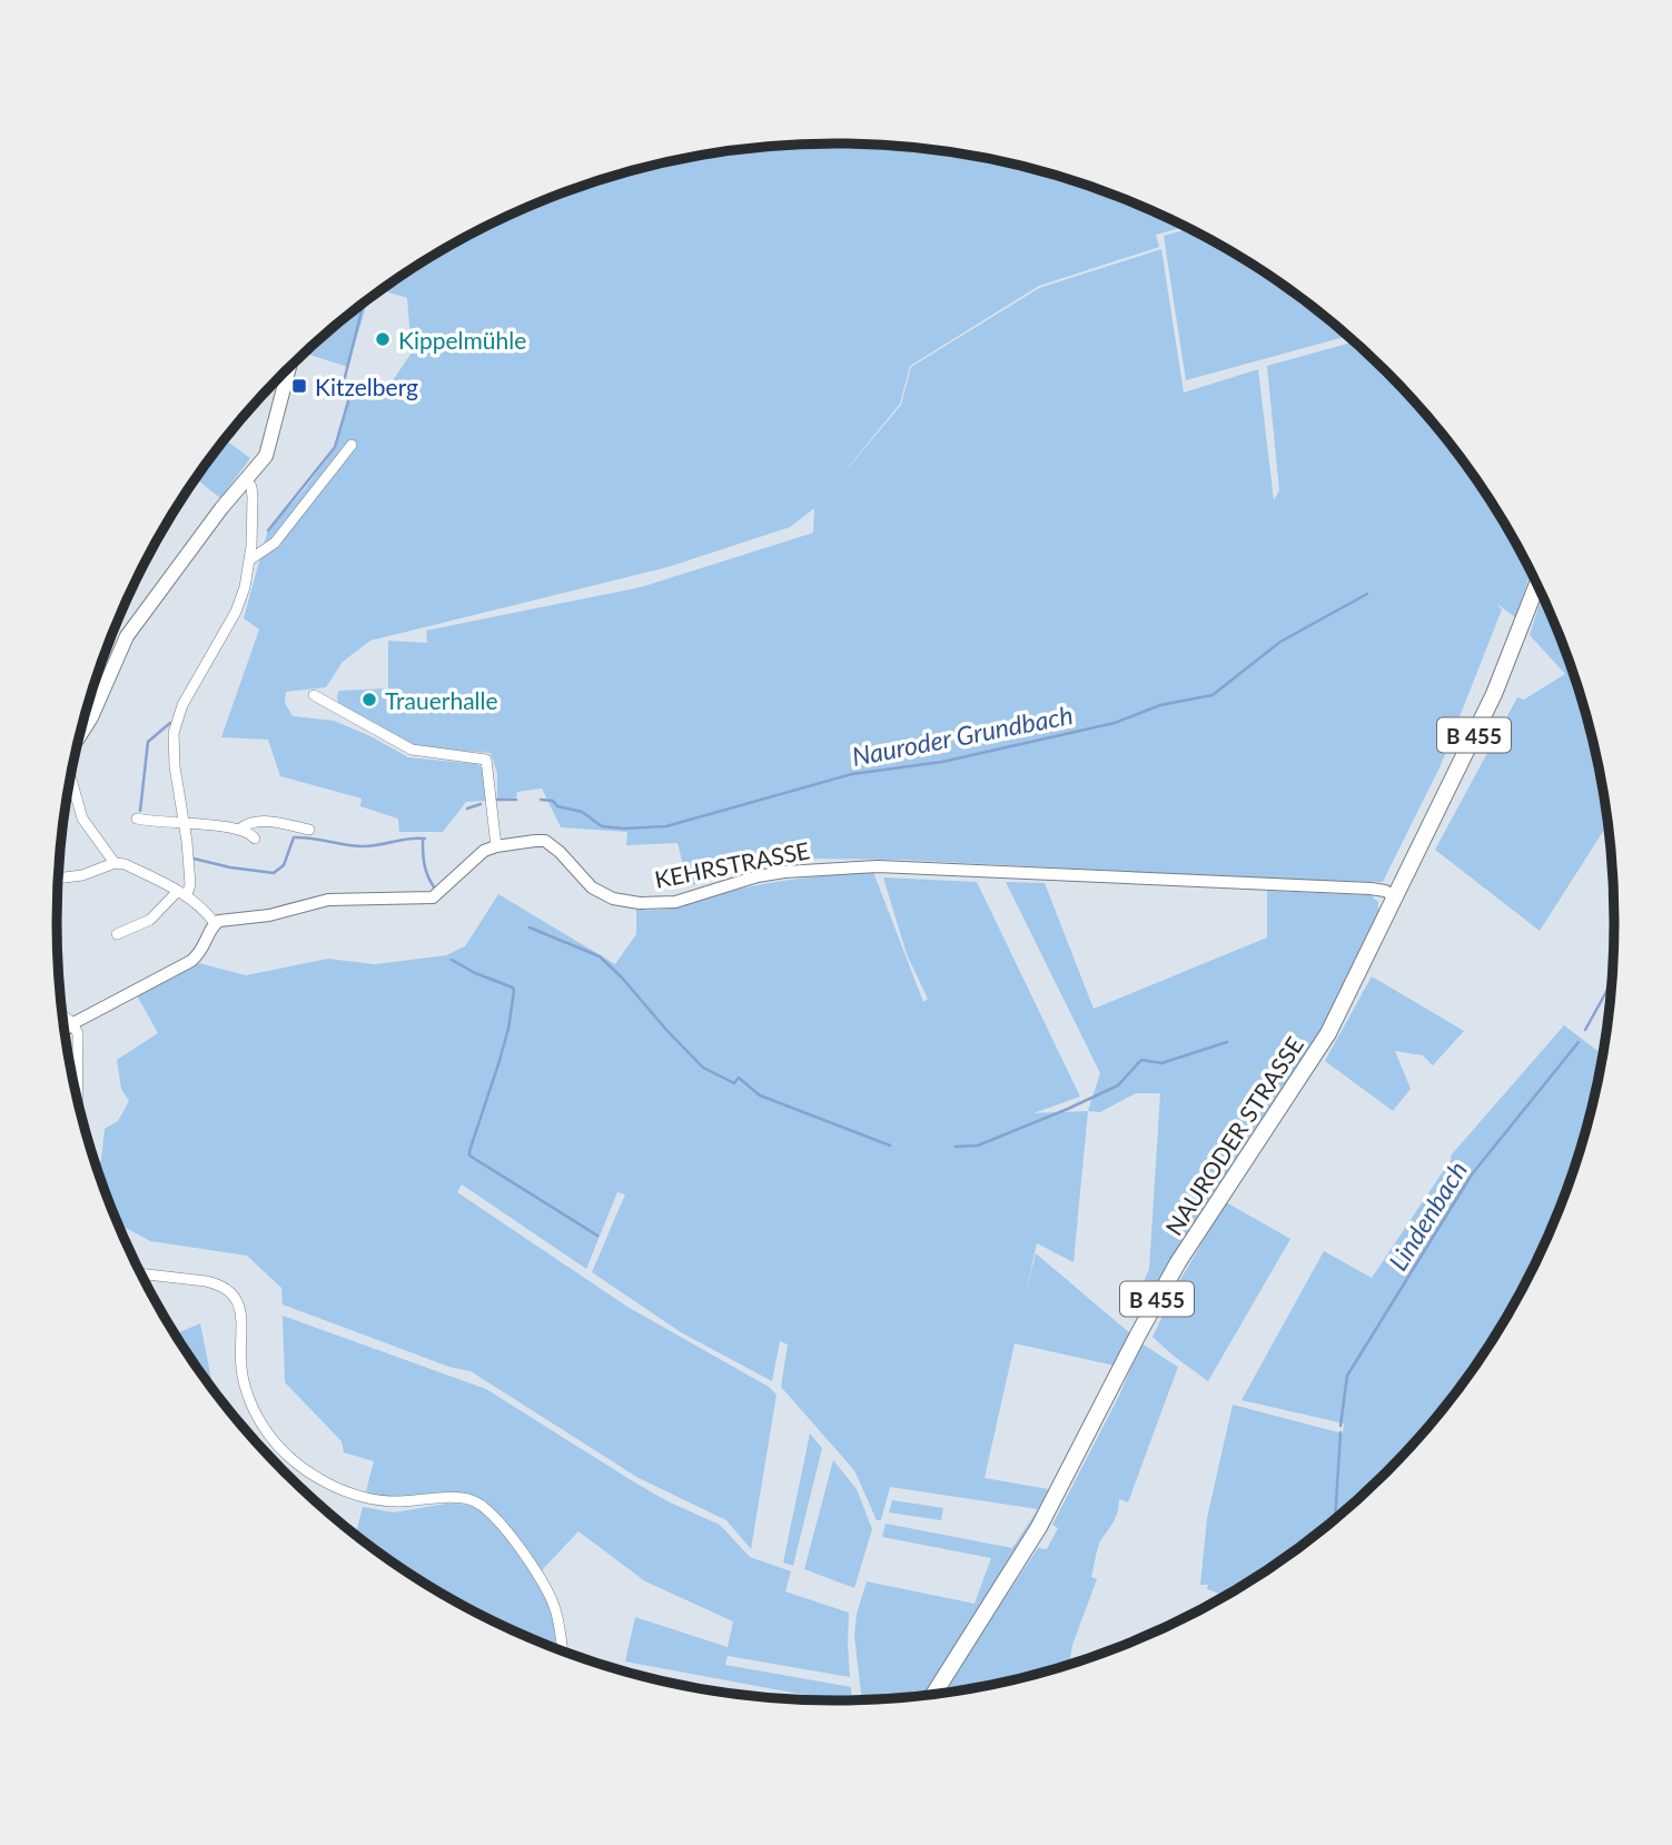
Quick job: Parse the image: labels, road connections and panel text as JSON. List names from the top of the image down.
{
  "streets": {
    "main road": ["B 455", "NAURODER STRASSE"],
    "street": ["KEHRSTRASSE"]
  },
  "crossings": [
    ["KEHRSTRASSE", "NAURODER STRASSE"]
  ],
  "water": ["Nauroder Grundbach", "Lindenbach"],
  "places": {
    "other": ["Kippelmühle", "Trauerhalle"],
    "transit": ["Kitzelberg"]
  }
}
